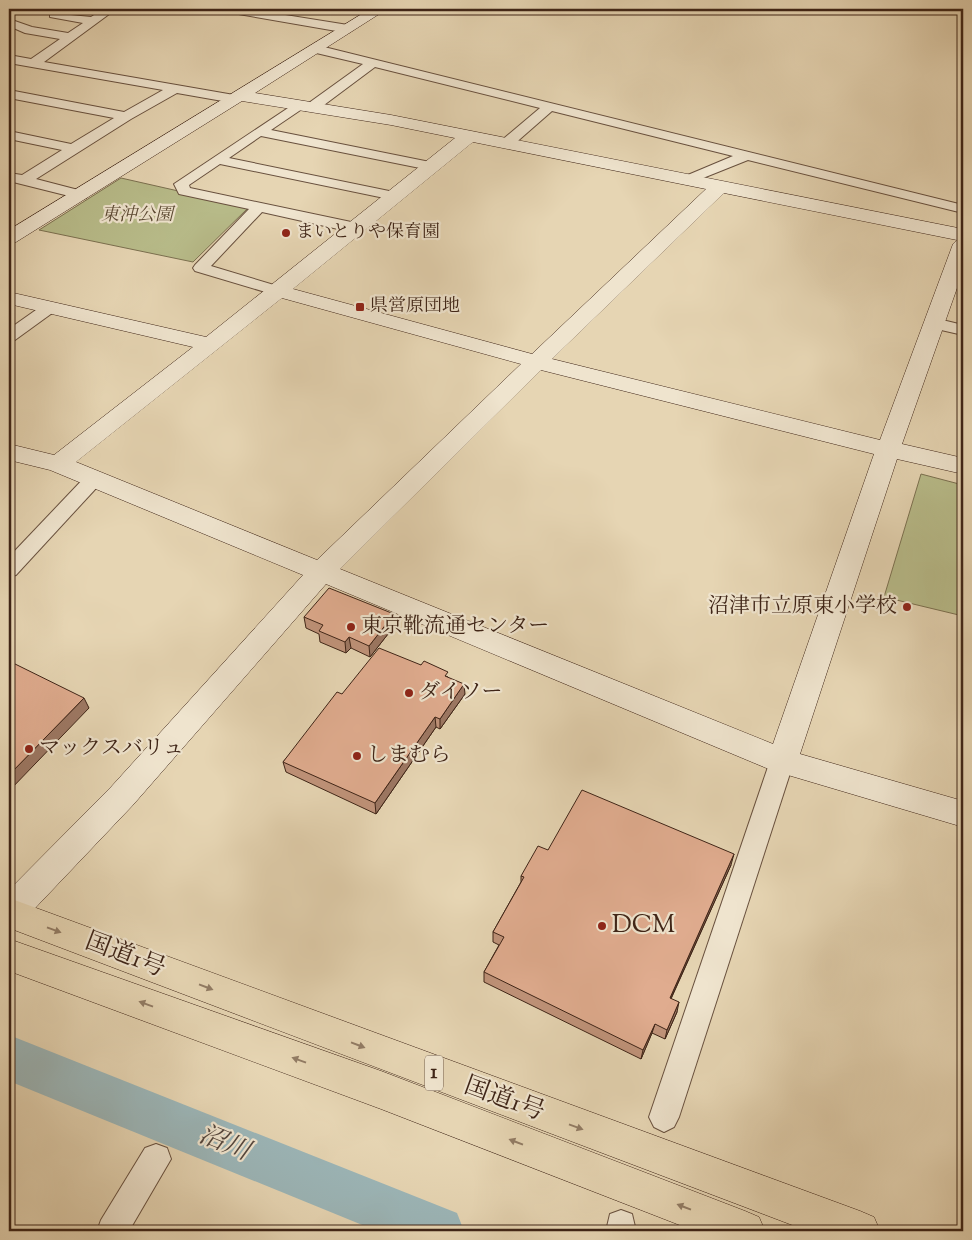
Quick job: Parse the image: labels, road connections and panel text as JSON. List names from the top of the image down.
{
  "streets": {
    "highway": ["国道1号", "1"]
  },
  "water": ["沼川"],
  "parks": ["東沖公園"],
  "places": {
    "other": [
      "まいとりや保育園",
      "沼津市立原東小学校",
      "東京靴流通センター",
      "ダイソー",
      "マックスバリュ",
      "しまむら",
      "DCM"
    ],
    "transit": ["県営原団地"]
  }
}
